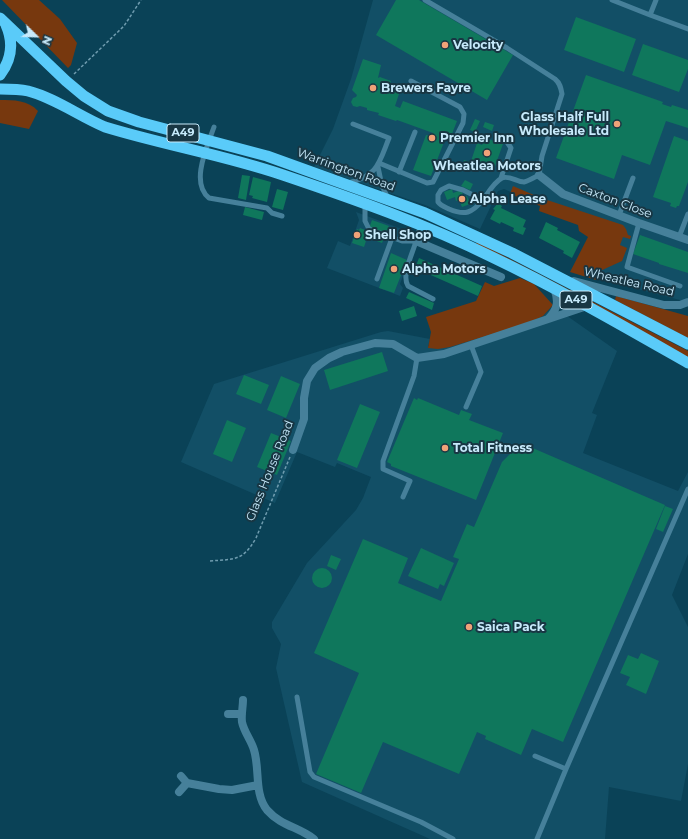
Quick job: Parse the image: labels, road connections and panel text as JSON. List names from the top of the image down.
{
  "streets": {
    "highway": ["A49", "Warrington Road"],
    "street": ["Caxton Close", "Wheatlea Road", "Glass House Road"]
  },
  "crossings": [
    ["A49", "Warrington Road"],
    ["Warrington Road", "Wheatlea Road"]
  ],
  "places": [
    "Velocity",
    "Brewers Fayre",
    "Glass Half Full Wholesale Ltd",
    "Premier Inn",
    "Wheatlea Motors",
    "Alpha Lease",
    "Shell Shop",
    "Alpha Motors",
    "Total Fitness",
    "Saica Pack"
  ],
  "north": "bottom right"
}
